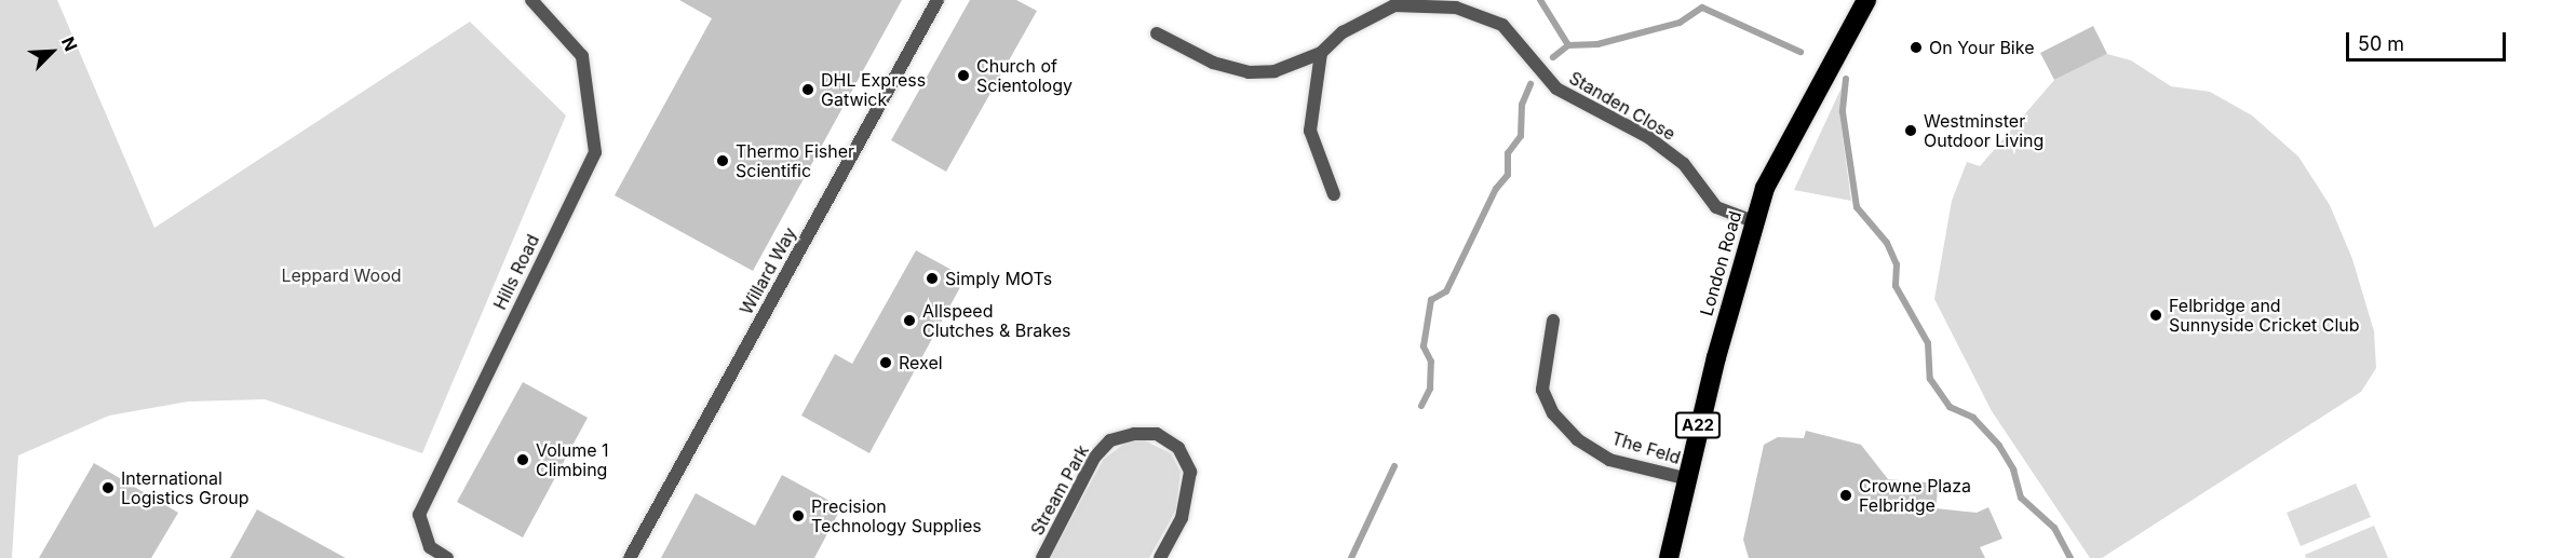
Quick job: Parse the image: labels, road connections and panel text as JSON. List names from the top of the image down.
{
  "streets": {
    "highway": ["London Road", "A22"],
    "street": [
      "Standen Close",
      "Willard Way",
      "Hills Road",
      "The Feld",
      "Stream Park"
    ]
  },
  "crossings": [
    ["Standen Close", "London Road"],
    ["London Road", "The Feld"]
  ],
  "parks": ["Leppard Wood"],
  "places": [
    "On Your Bike",
    "Church of Scientology",
    "DHL Express Gatwick",
    "Westminster Outdoor Living",
    "Thermo Fisher Scientific",
    "Simply MOTs",
    "Felbridge and Sunnyside Cricket Club",
    "Allspeed Clutches & Brakes",
    "Rexel",
    "Volume 1 Climbing",
    "International Logistics Group",
    "Crowne Plaza Felbridge",
    "Precision Technology Supplies"
  ],
  "scale_bar": "50 m",
  "north": "top right"
}
